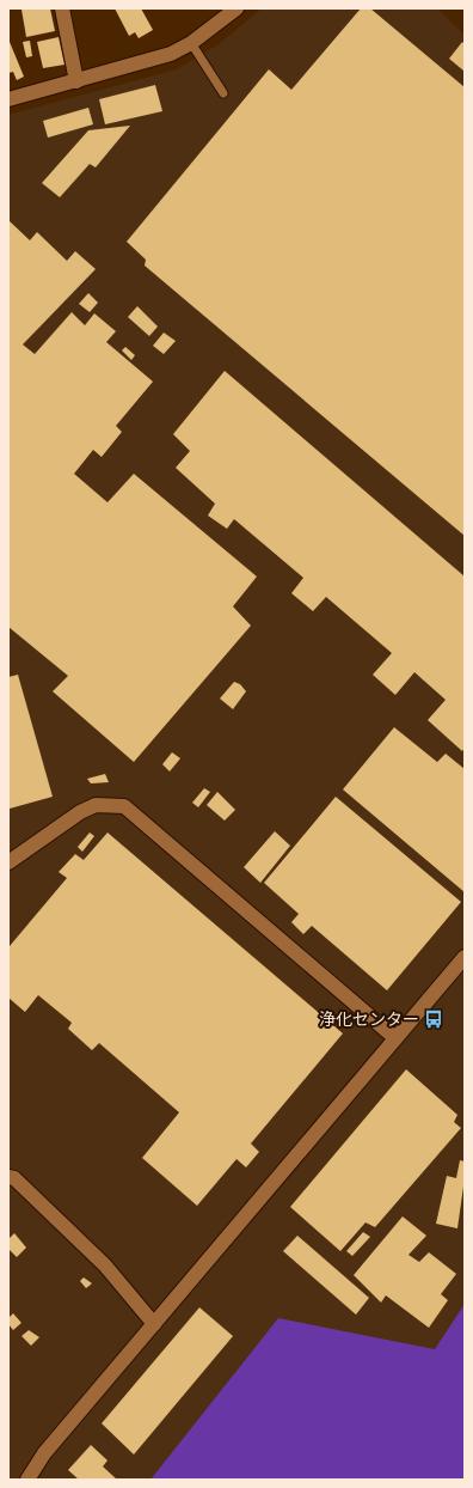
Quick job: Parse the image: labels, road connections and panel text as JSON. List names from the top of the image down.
{
  "places": {
    "bus stop": ["浄化センター"]
  }
}
